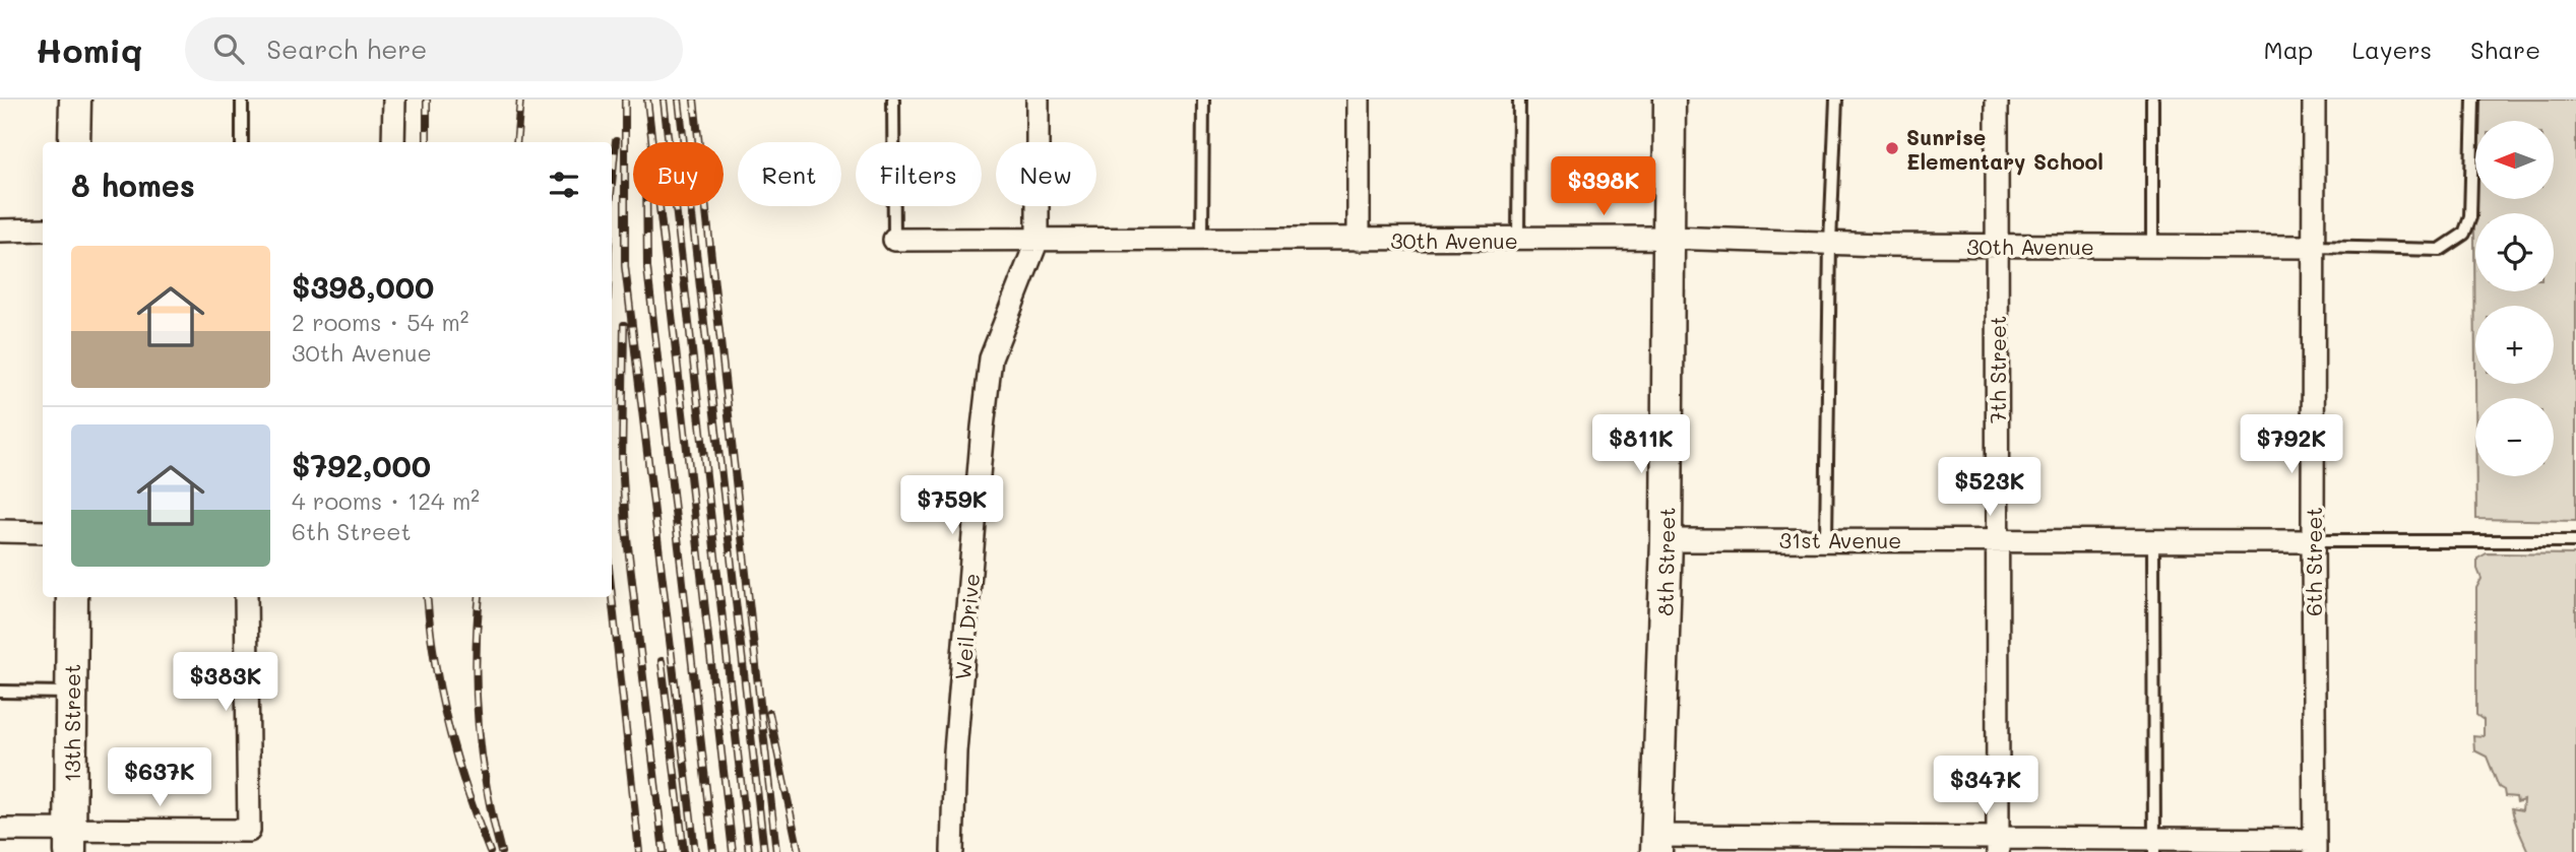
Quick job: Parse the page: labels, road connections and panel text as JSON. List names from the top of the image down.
{
  "streets": {
    "main road": ["8th Street", "13th Street"],
    "street": [
      "30th Avenue",
      "7th Street",
      "31st Avenue",
      "6th Street",
      "Weil Drive"
    ]
  },
  "crossings": [
    ["30th Avenue", "7th Street"],
    ["30th Avenue", "8th Street"],
    ["30th Avenue", "6th Street"],
    ["30th Avenue", "Weil Drive"],
    ["7th Street", "31st Avenue"],
    ["31st Avenue", "8th Street"],
    ["31st Avenue", "6th Street"]
  ],
  "places": ["Sunrise Elementary School"],
  "north": "left",
  "page": {
    "header": "Homiq",
    "search": "Search here",
    "nav": ["Map", "Layers", "Share"],
    "map_buttons": ["+", "−"],
    "chip": [
      "Buy",
      "Rent",
      "Filters",
      "New"
    ],
    "heading": "8 homes",
    "price": [
      "$398K",
      "$811K",
      "$792K",
      "$523K",
      "$759K",
      "$383K",
      "$637K",
      "$347K"
    ],
    "list": [
      {
        "name": "$398,000",
        "note": "2 rooms · 54 m² · 30th Avenue"
      },
      {
        "name": "$792,000",
        "note": "4 rooms · 124 m² · 6th Street"
      }
    ]
  }
}
